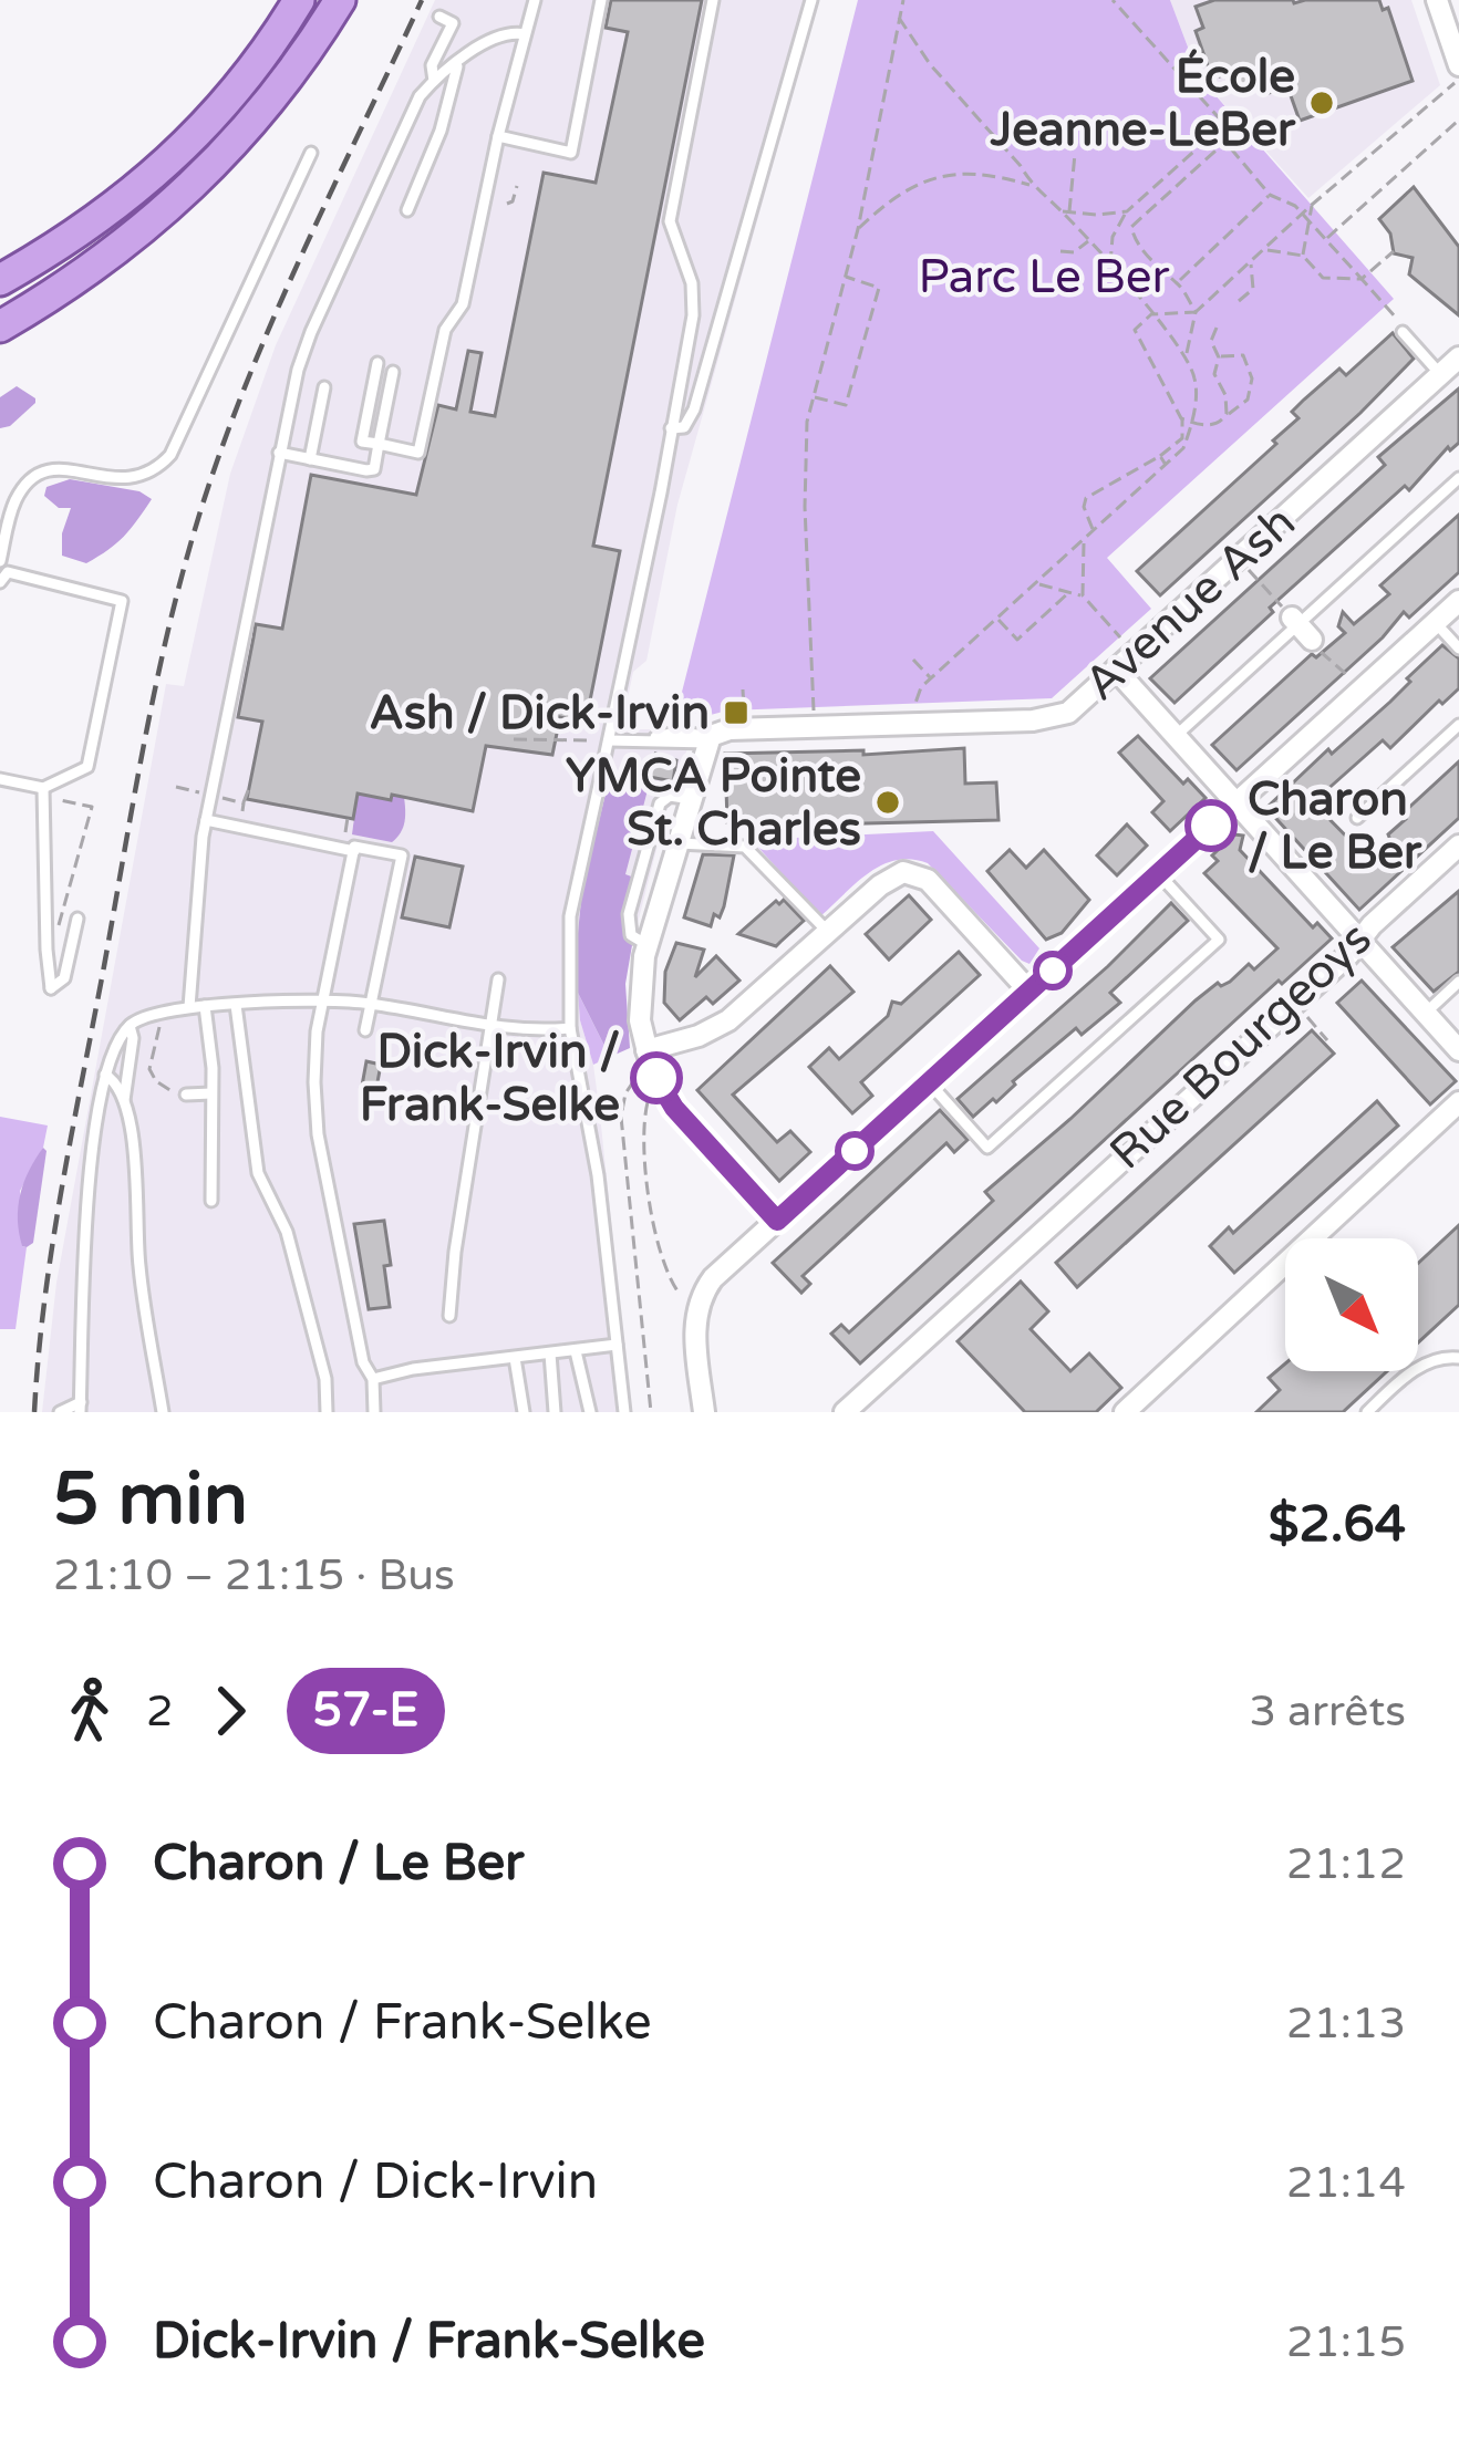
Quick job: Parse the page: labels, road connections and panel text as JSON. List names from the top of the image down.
{
  "streets": {
    "street": ["Avenue Ash", "Rue Bourgeoys"]
  },
  "parks": ["Parc Le Ber"],
  "places": {
    "other": [
      "École Jeanne-LeBer",
      "YMCA Pointe St. Charles",
      "Charon / Le Ber",
      "Dick-Irvin / Frank-Selke"
    ],
    "transit": ["Ash / Dick-Irvin"]
  },
  "lines": ["bus line 57-E"],
  "north": "bottom right",
  "page": {
    "heading": ["5 min", "21:10 – 21:15 · Bus", "$2.64"],
    "legs": ["2", "57-E", "3 arrêts"],
    "list": [
      {
        "name": "Charon / Le Ber",
        "value": "21:12"
      },
      {
        "name": "Charon / Frank-Selke",
        "value": "21:13"
      },
      {
        "name": "Charon / Dick-Irvin",
        "value": "21:14"
      },
      {
        "name": "Dick-Irvin / Frank-Selke",
        "value": "21:15"
      }
    ]
  }
}
